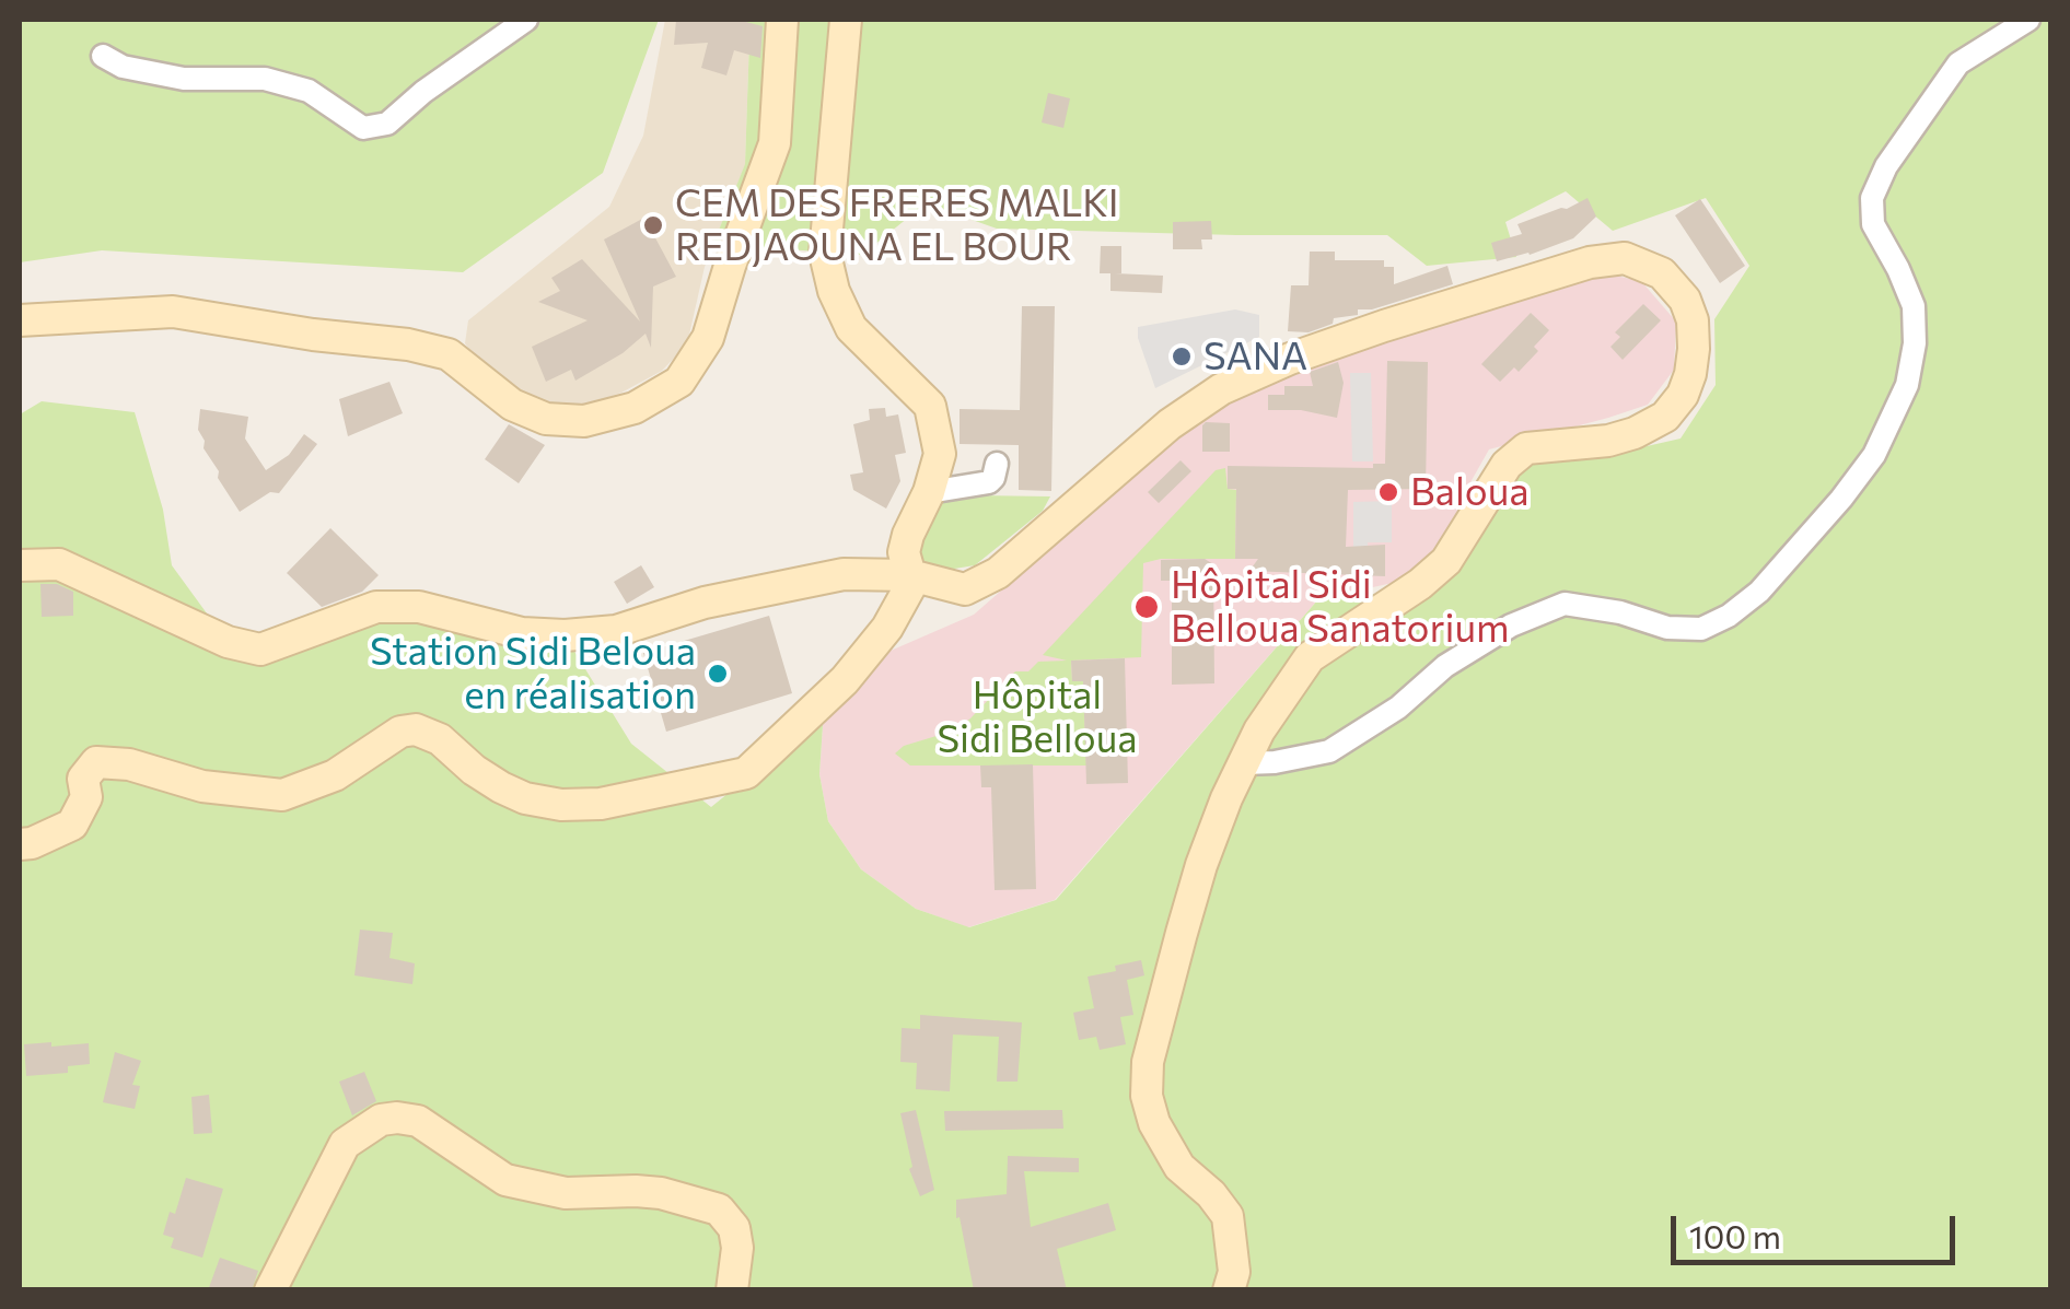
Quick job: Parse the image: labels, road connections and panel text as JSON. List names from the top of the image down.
{
  "parks": ["Hôpital Sidi Belloua"],
  "places": [
    "CEM DES FRERES MALKI REDJAOUNA EL BOUR",
    "SANA",
    "Baloua",
    "Hôpital Sidi Belloua Sanatorium",
    "Station Sidi Beloua en réalisation"
  ],
  "scale_bar": "100 m"
}
